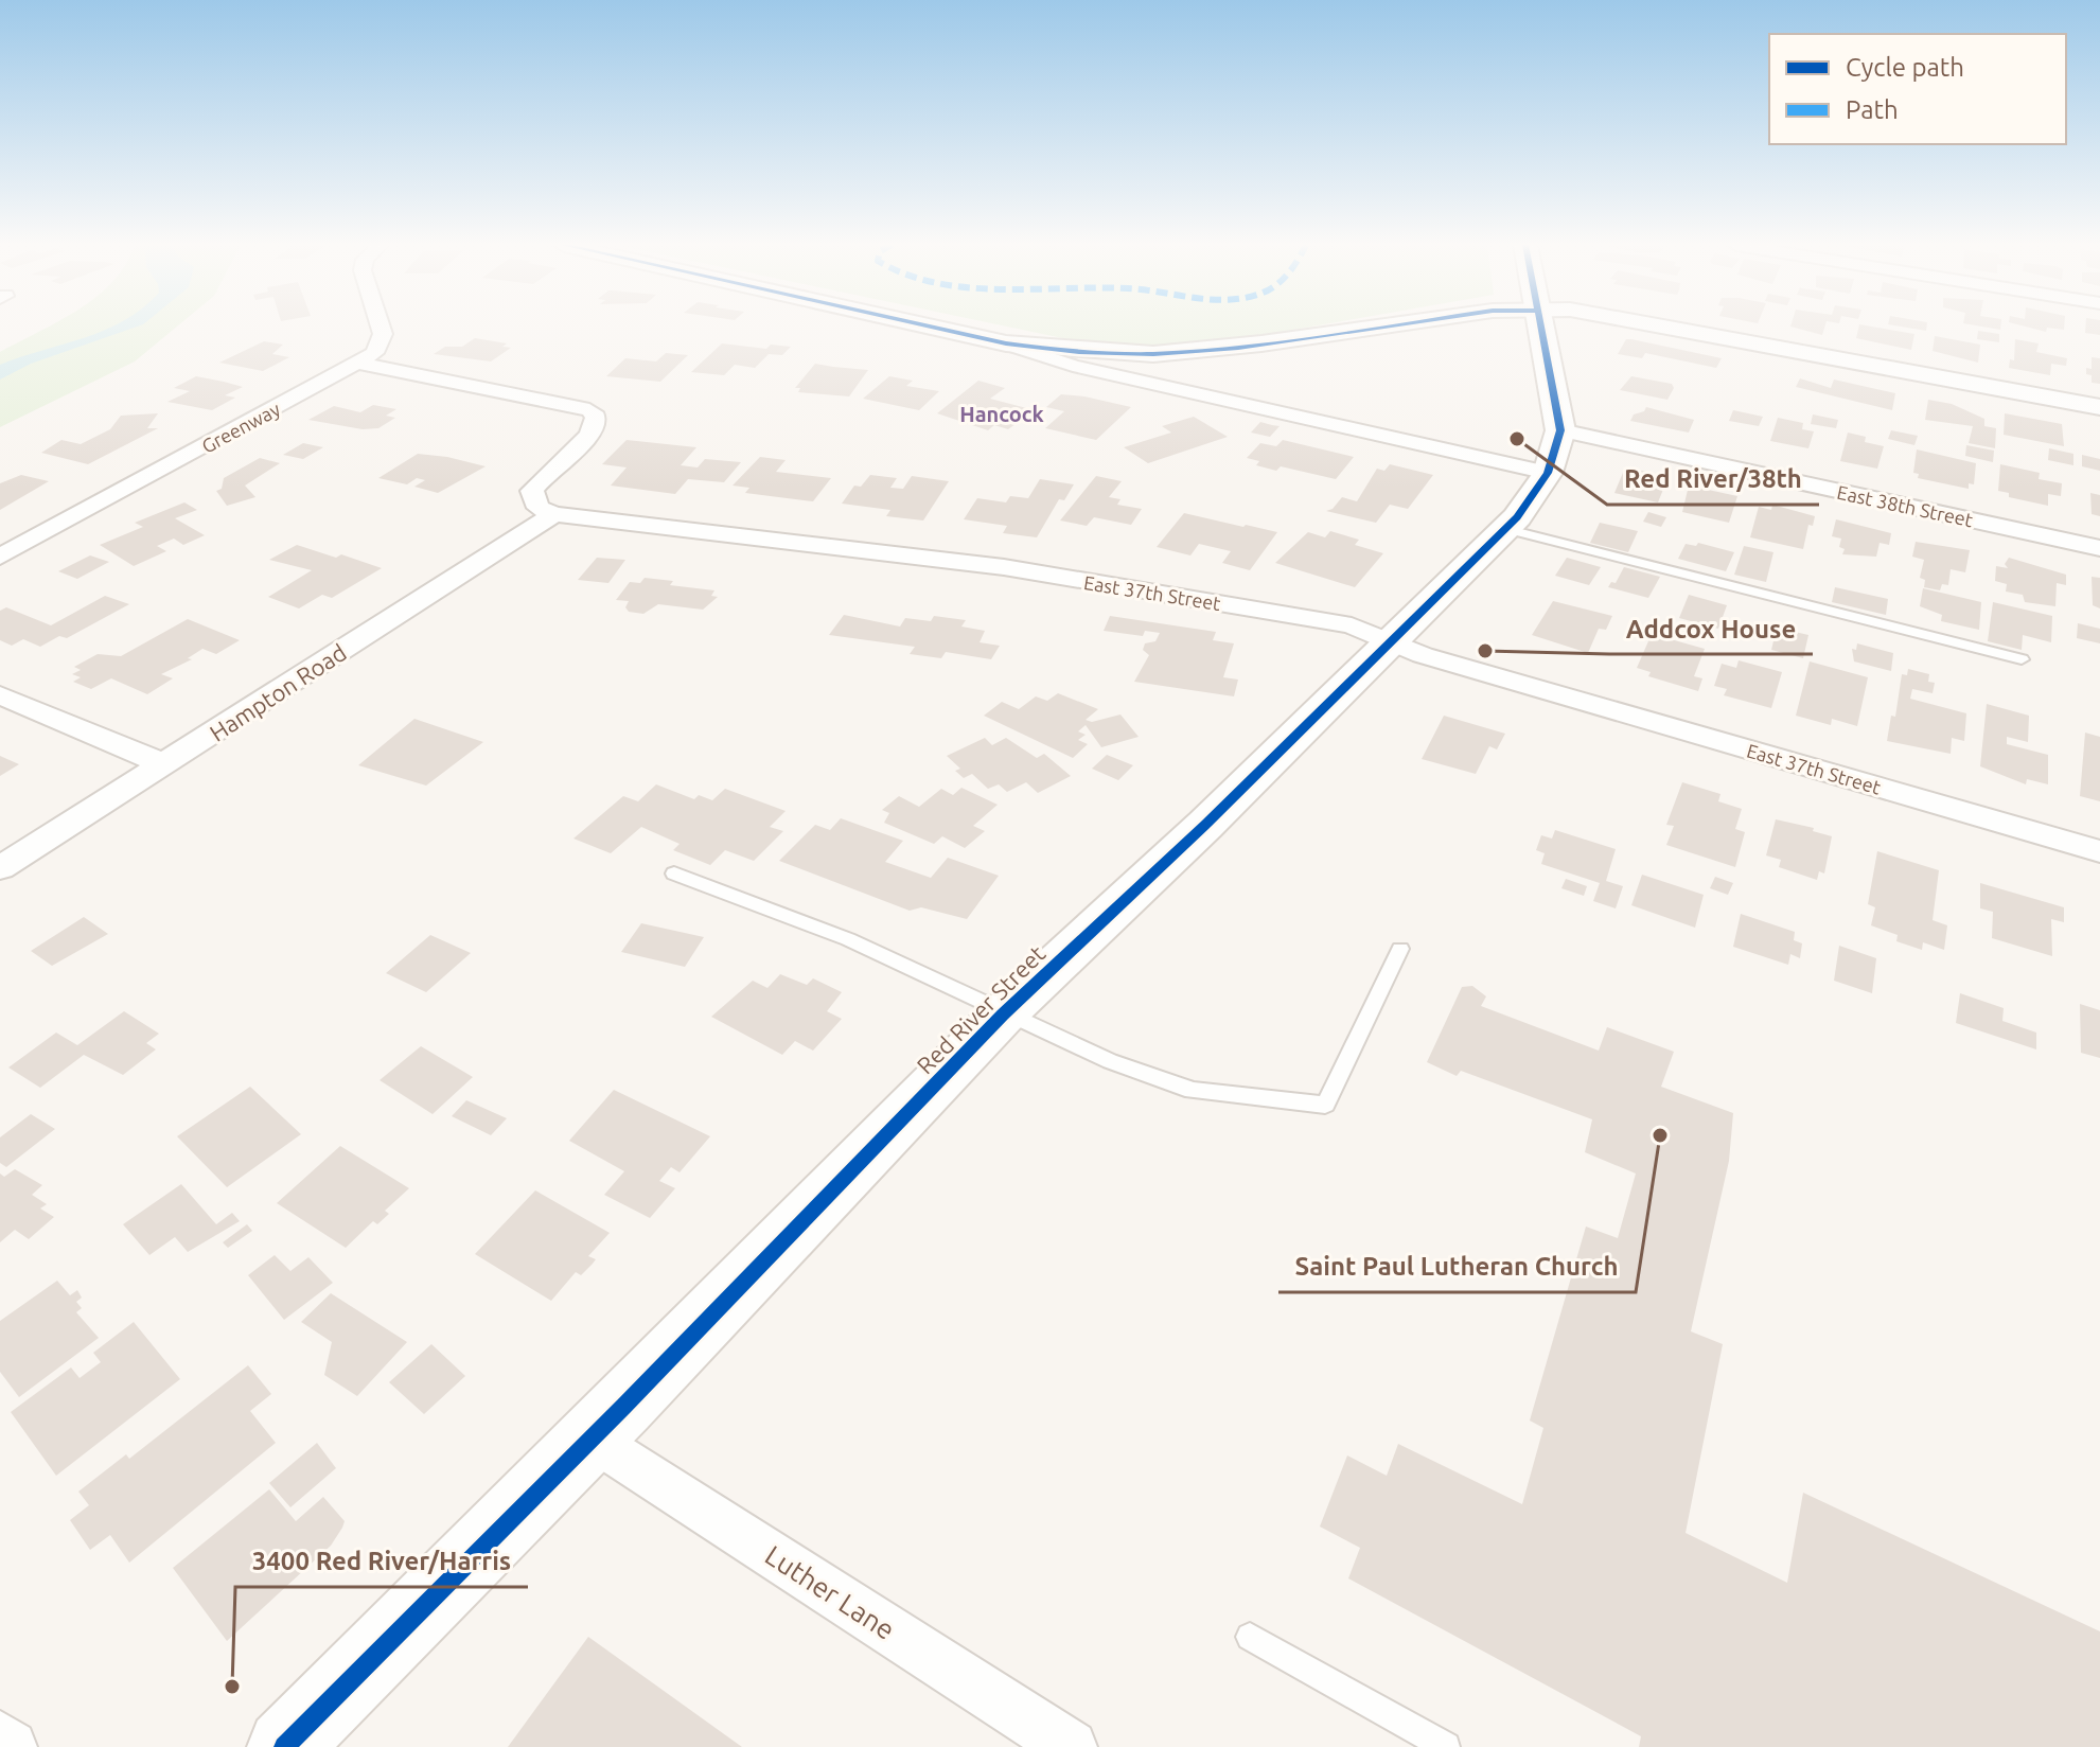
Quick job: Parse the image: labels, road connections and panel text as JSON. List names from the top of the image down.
{
  "streets": {
    "main road": ["Red River Street"],
    "street": [
      "Greenway",
      "East 38th Street",
      "East 37th Street",
      "Hampton Road",
      "Luther Lane"
    ]
  },
  "crossings": [
    ["East 38th Street", "Red River Street"],
    ["East 37th Street", "Hampton Road"],
    ["East 37th Street", "Red River Street"],
    ["Red River Street", "Luther Lane"]
  ],
  "districts": ["Hancock"],
  "places": [
    "Red River/38th",
    "Addcox House",
    "Saint Paul Lutheran Church",
    "3400 Red River/Harris"
  ],
  "legend": ["Cycle path", "Path"]
}
